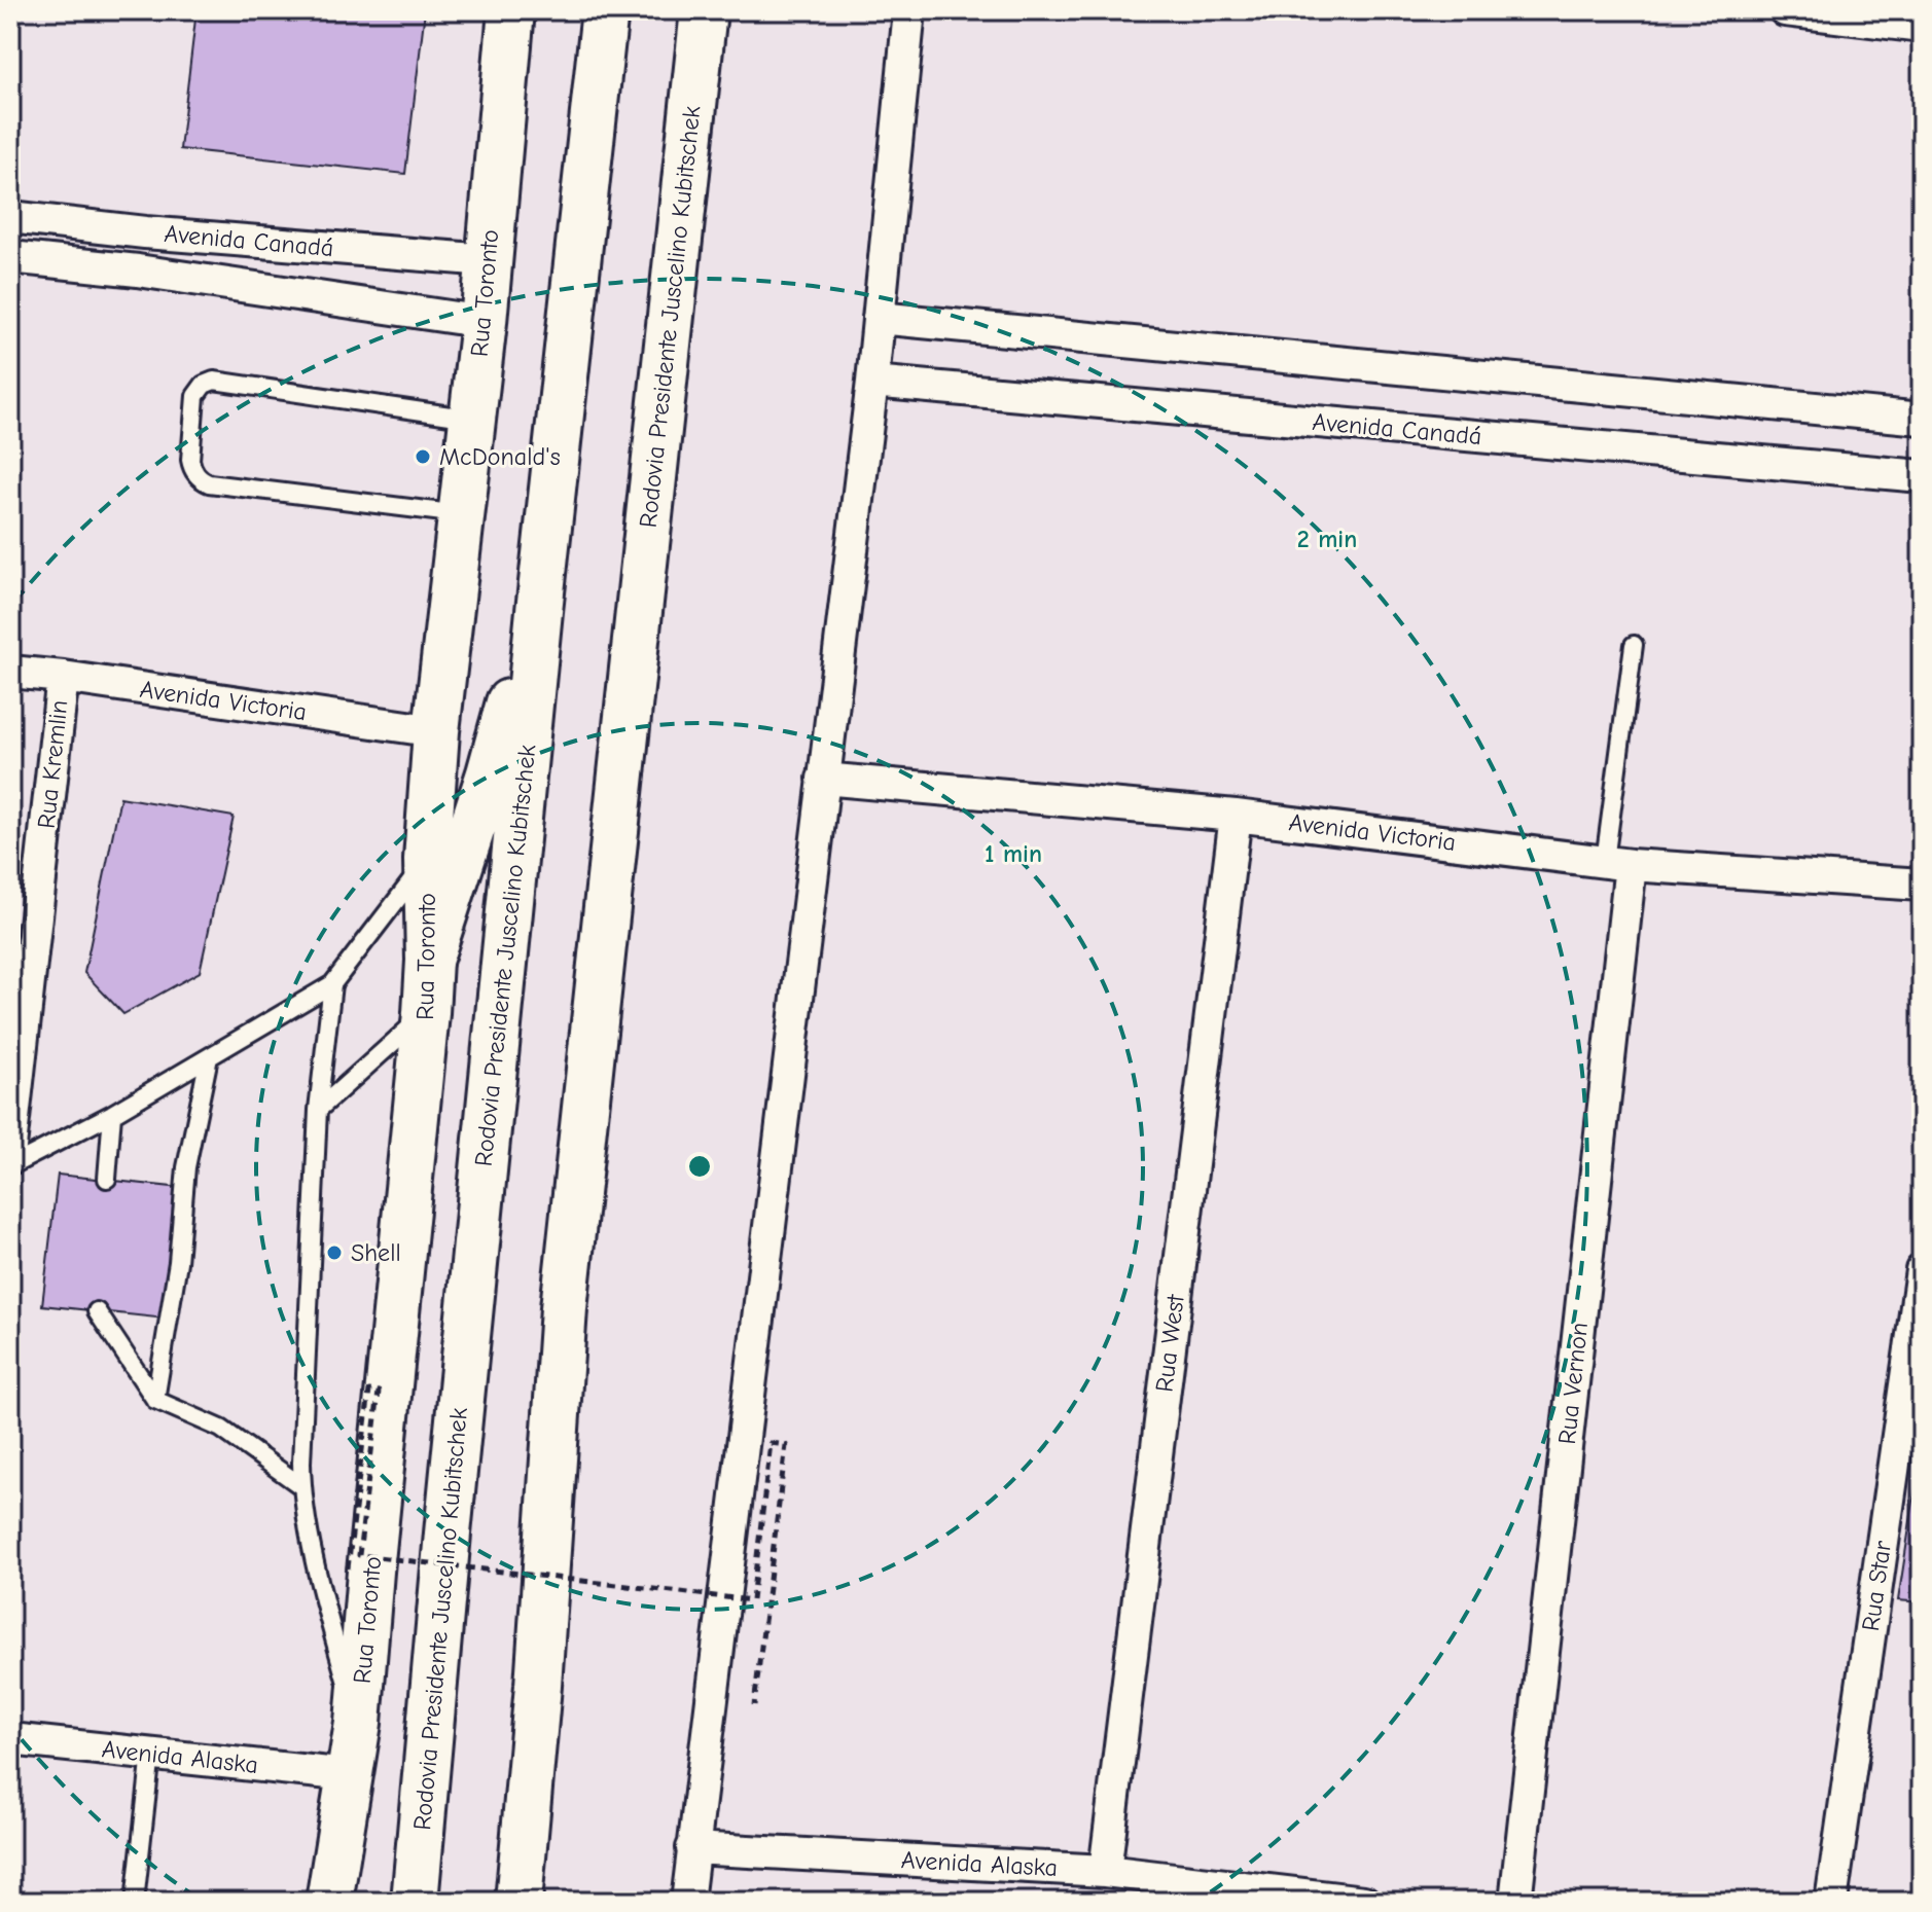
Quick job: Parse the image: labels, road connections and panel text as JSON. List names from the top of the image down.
{
  "streets": {
    "main road": ["Rua Toronto", "Rodovia Presidente Juscelino Kubitschek"],
    "street": [
      "Avenida Canadá",
      "Avenida Victoria",
      "Rua Kremlin",
      "Rua West",
      "Rua Vernon",
      "Rua Star",
      "Avenida Alaska"
    ]
  },
  "crossings": [
    ["Avenida Canadá", "Rua Toronto"],
    ["Rua Toronto", "Avenida Victoria"],
    ["Rua Toronto", "Avenida Alaska"],
    ["Avenida Victoria", "Rua Kremlin"],
    ["Avenida Victoria", "Rua West"],
    ["Avenida Victoria", "Rua Vernon"],
    ["Rua West", "Avenida Alaska"]
  ],
  "places": ["McDonald's", "Shell"],
  "rings": ["2 min", "1 min"]
}
